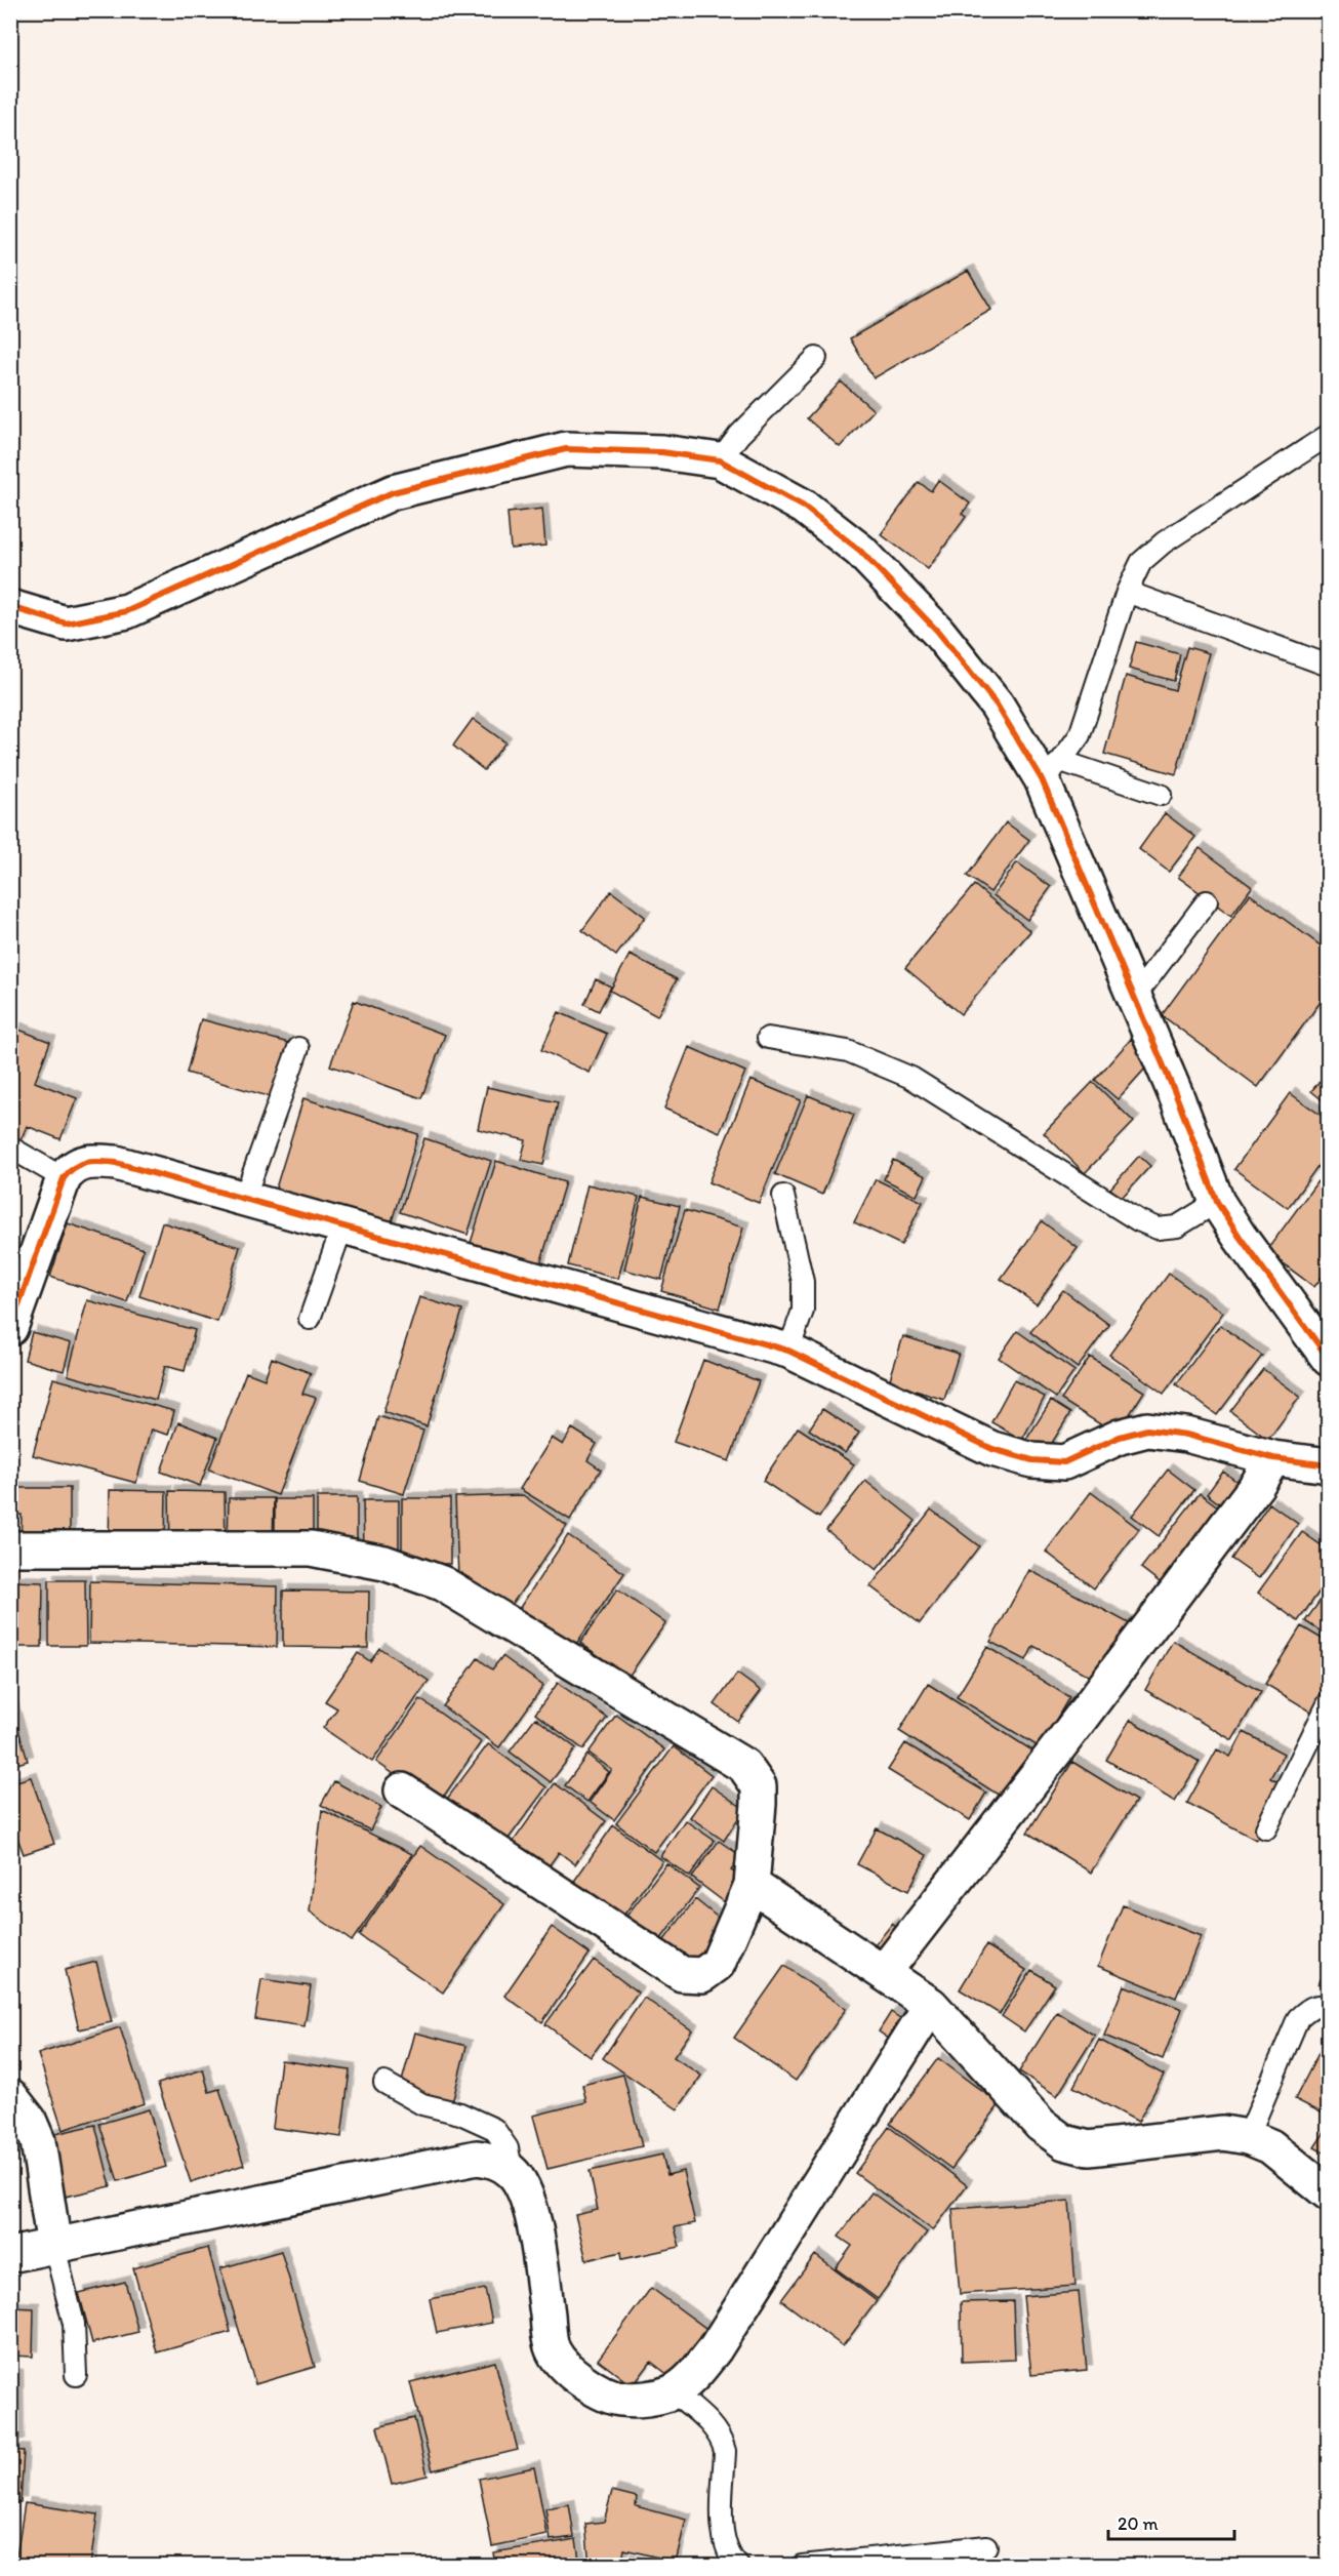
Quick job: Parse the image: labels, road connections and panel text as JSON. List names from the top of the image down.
{
  "scale_bar": "20 m"
}
